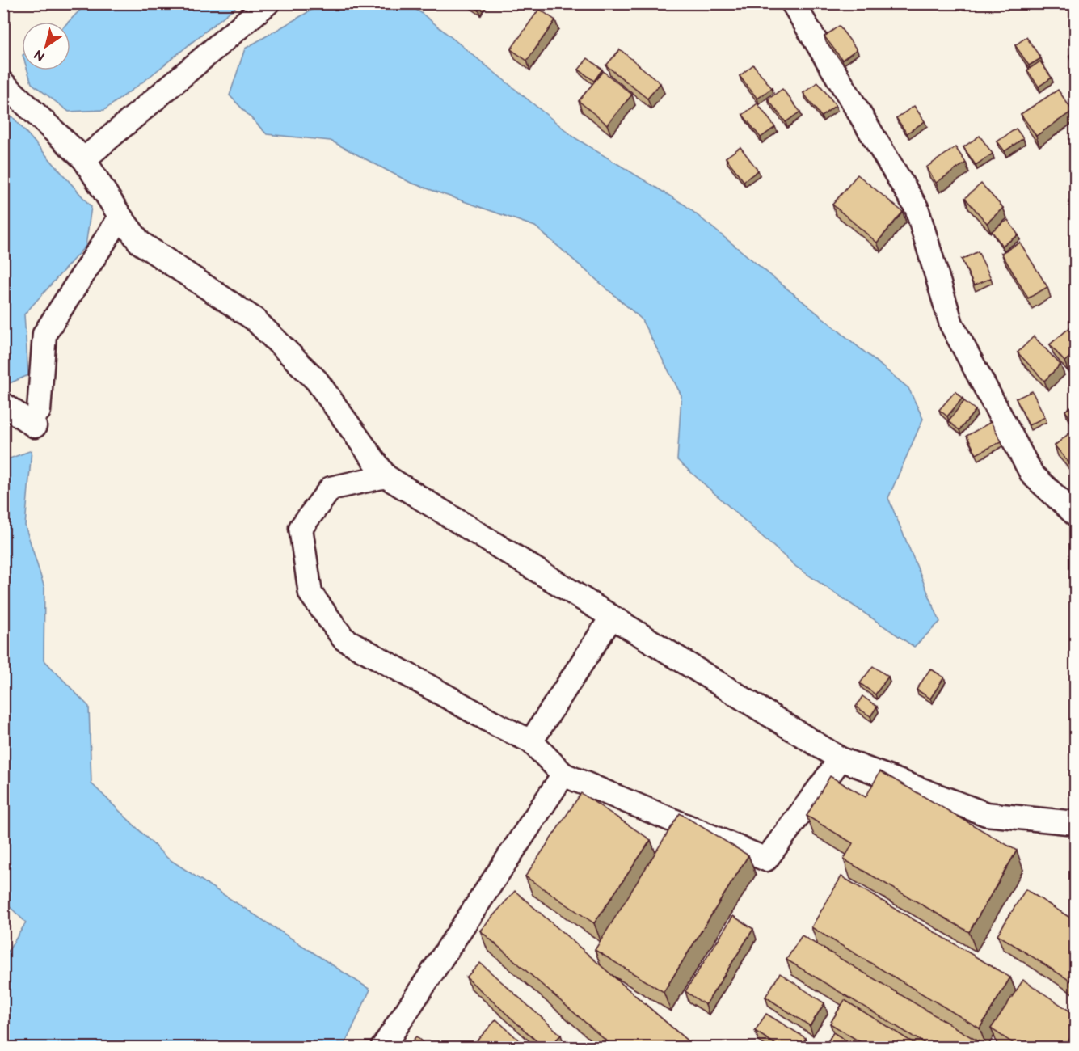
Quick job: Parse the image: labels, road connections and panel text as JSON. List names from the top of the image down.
{
  "north": "bottom left"
}
